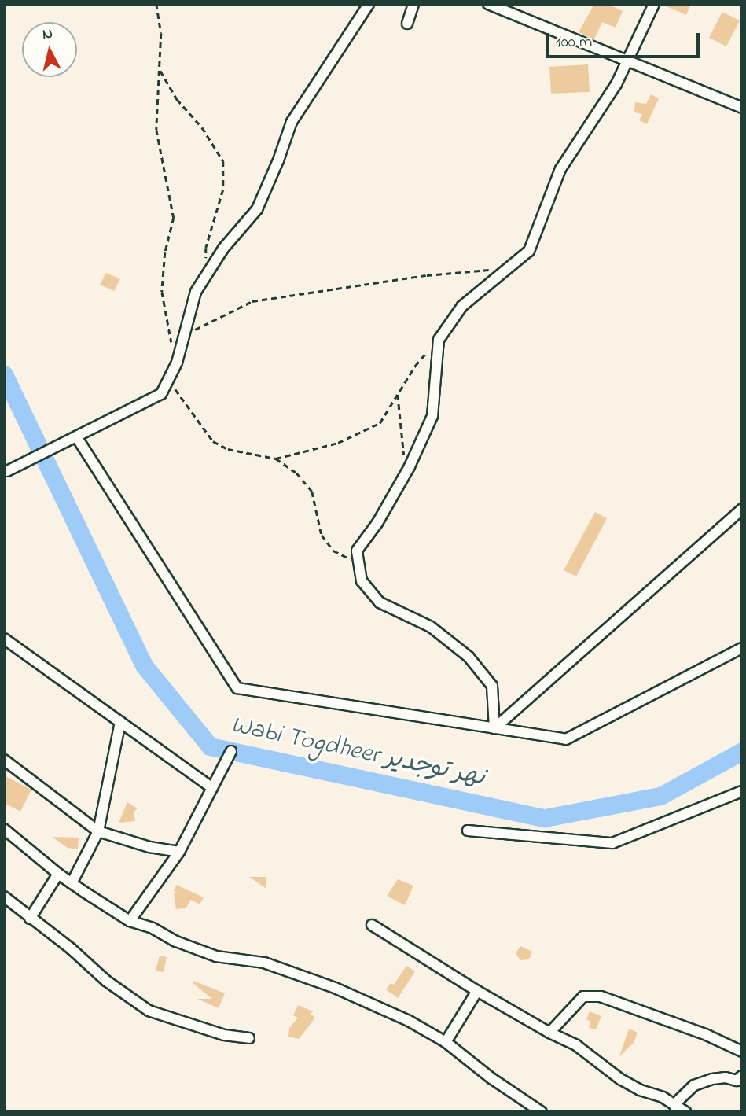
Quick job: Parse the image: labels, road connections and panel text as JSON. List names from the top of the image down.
{
  "water": ["Wabi Togdheer نهر توجدير"],
  "scale_bar": "100 m",
  "north": "top"
}
